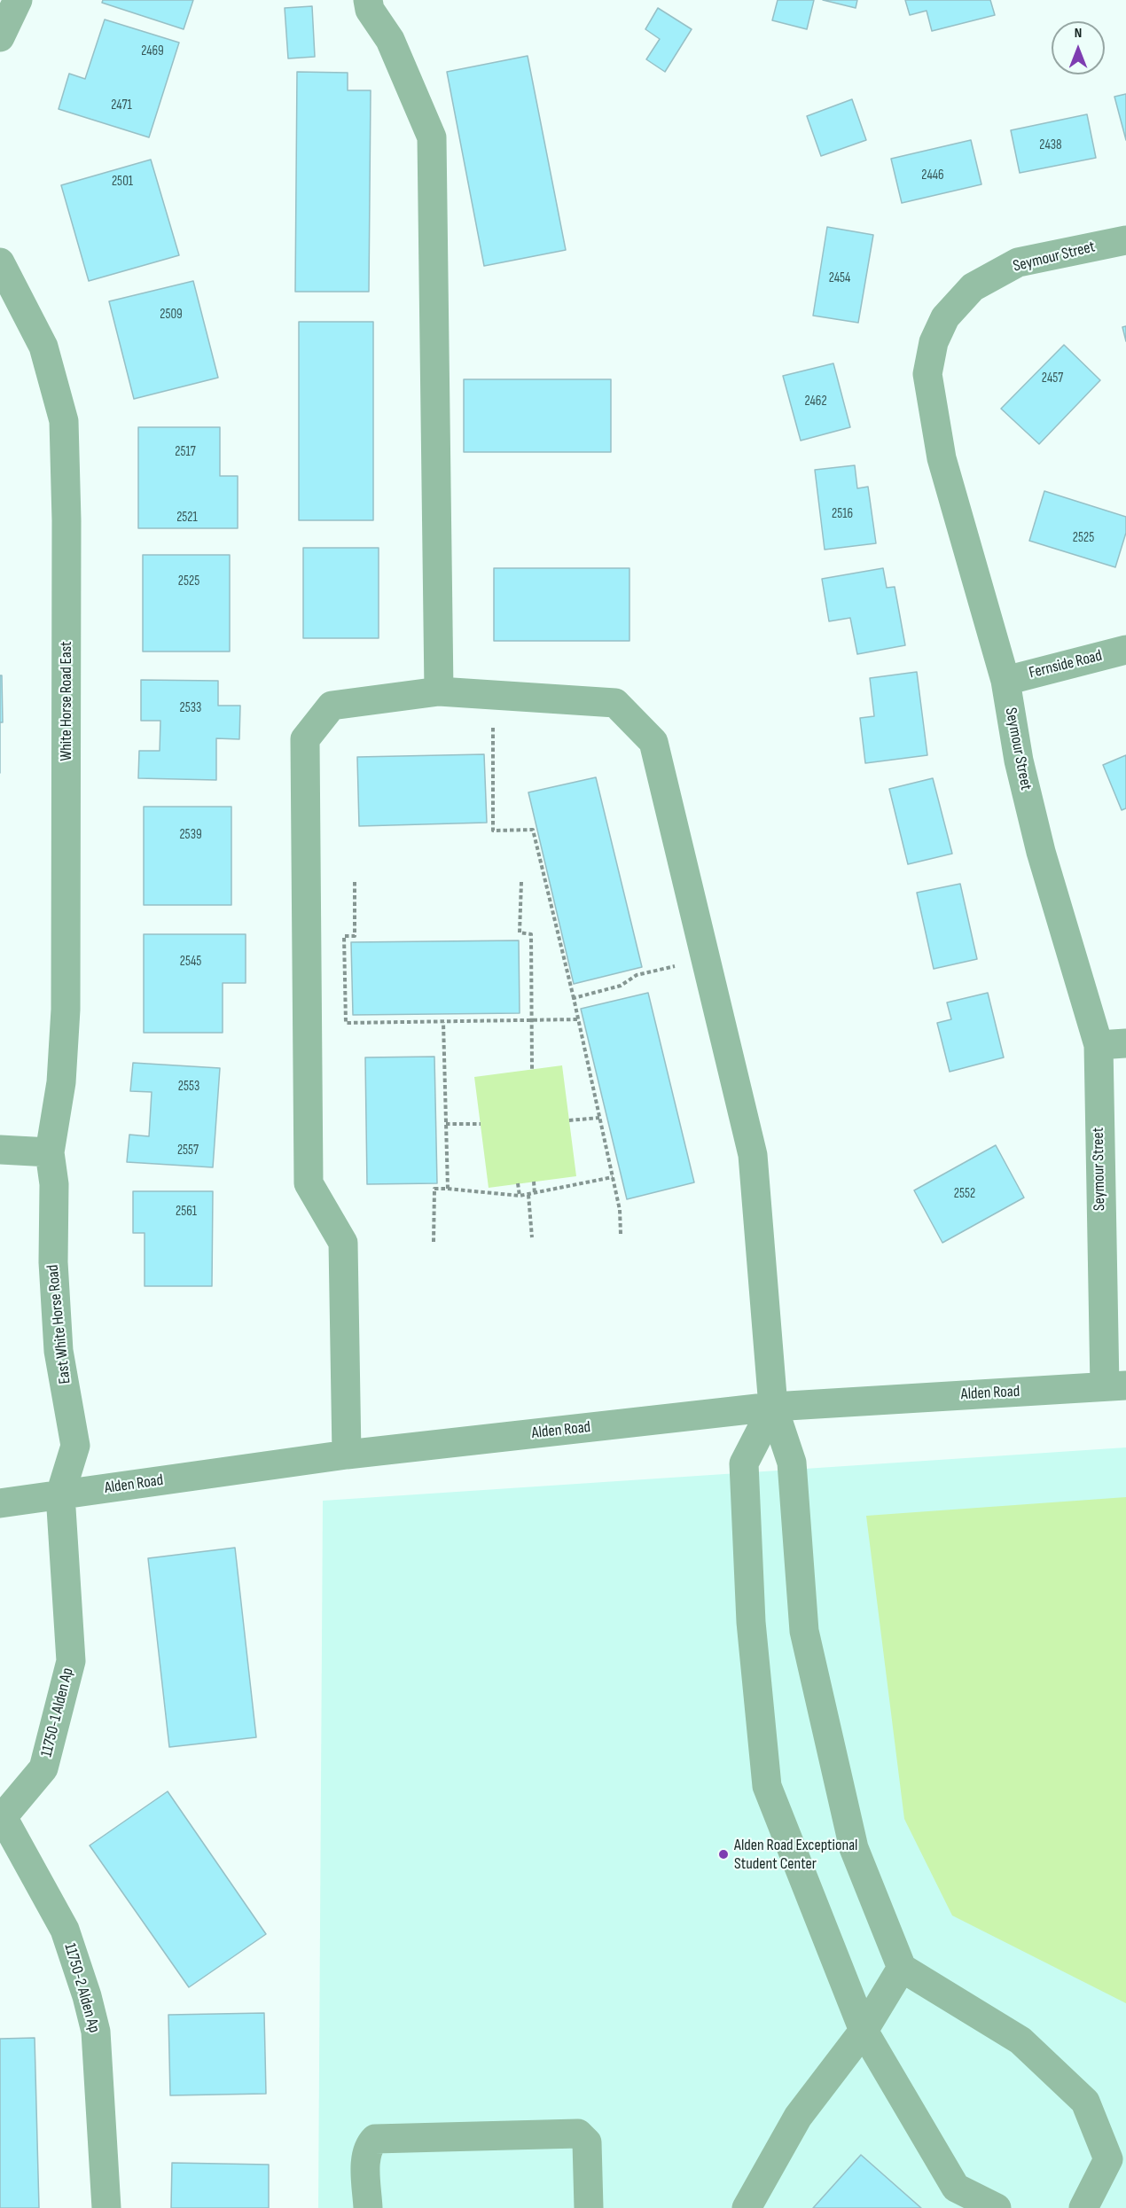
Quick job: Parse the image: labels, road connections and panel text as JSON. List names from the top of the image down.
{
  "streets": {
    "street": [
      "Seymour Street",
      "Fernside Road",
      "White Horse Road East",
      "East White Horse Road",
      "Alden Road",
      "11750-1 Alden Ap",
      "11750-2 Alden Ap"
    ]
  },
  "crossings": [
    ["Seymour Street", "Fernside Road"],
    ["Seymour Street", "Alden Road"],
    ["White Horse Road East", "East White Horse Road"],
    ["East White Horse Road", "Alden Road"],
    ["East White Horse Road", "11750-1 Alden Ap"],
    ["Alden Road", "11750-1 Alden Ap"],
    ["11750-1 Alden Ap", "11750-2 Alden Ap"]
  ],
  "places": ["Alden Road Exceptional Student Center"],
  "house_numbers": [
    "2469",
    "2471",
    "2438",
    "2446",
    "2501",
    "2454",
    "2509",
    "2457",
    "2462",
    "2517",
    "2516",
    "2521",
    "2525",
    "2525",
    "2533",
    "2539",
    "2545",
    "2553",
    "2557",
    "2552",
    "2561"
  ],
  "north": "top"
}
